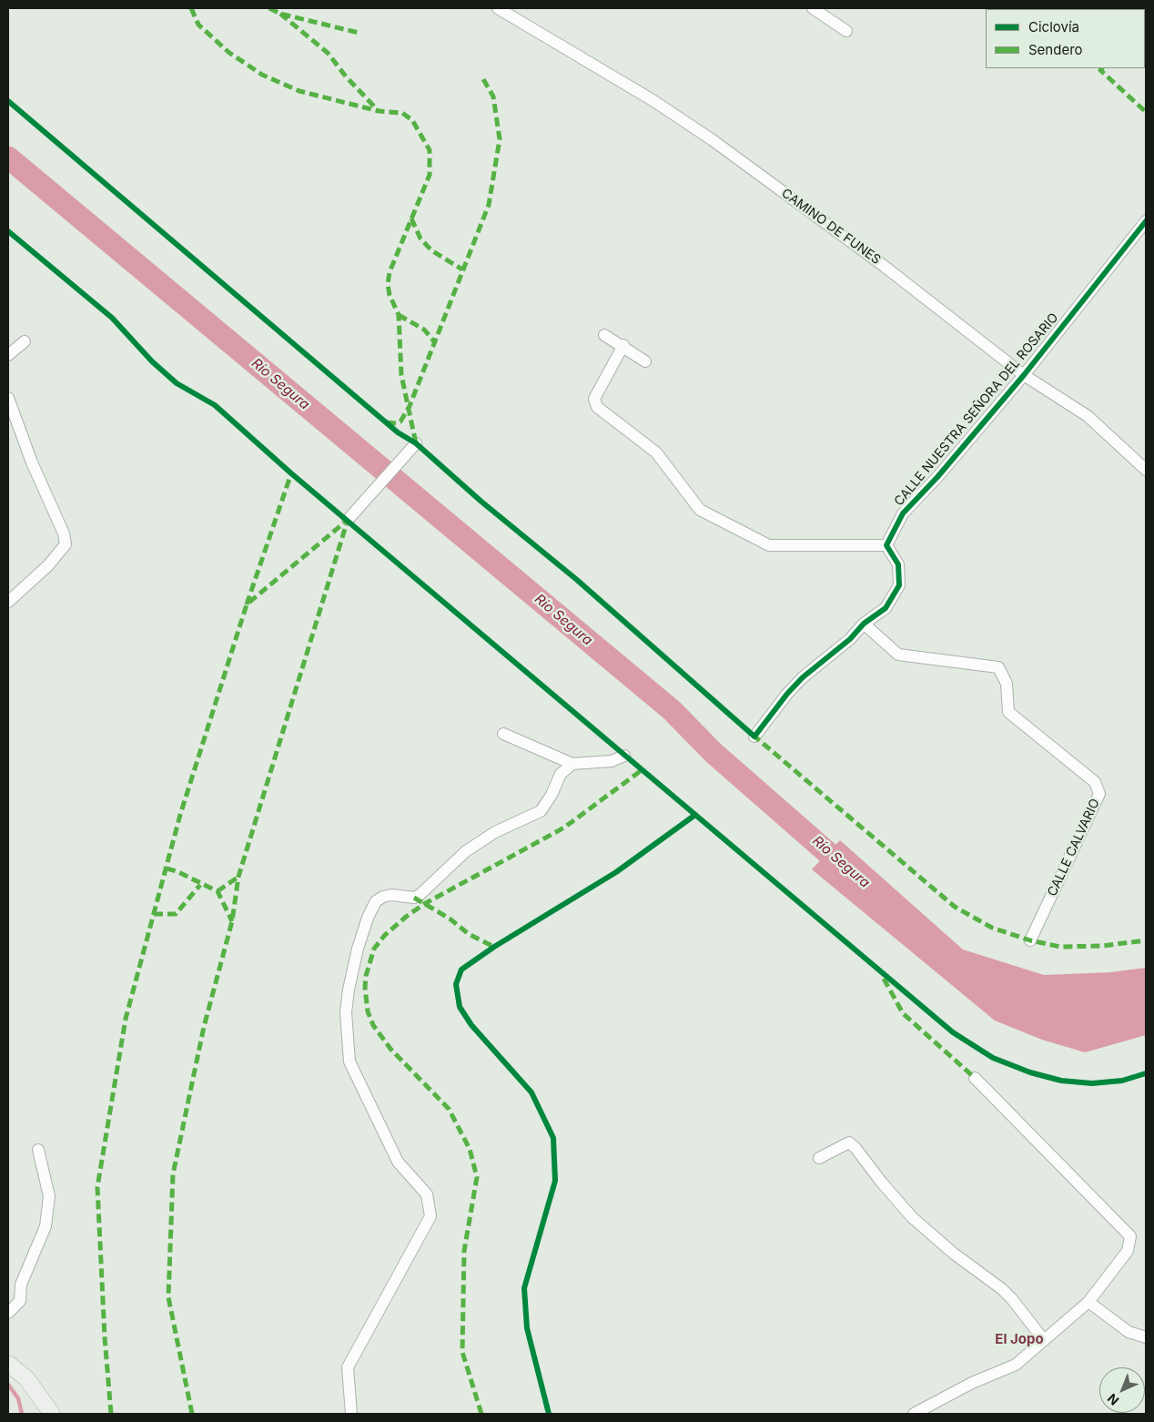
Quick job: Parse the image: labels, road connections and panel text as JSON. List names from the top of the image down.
{
  "streets": {
    "street": ["CAMINO DE FUNES", "CALLE NUESTRA SEÑORA DEL ROSARIO", "CALLE CALVARIO"]
  },
  "crossings": [
    ["CAMINO DE FUNES", "CALLE NUESTRA SEÑORA DEL ROSARIO"]
  ],
  "districts": ["El Jopo"],
  "water": ["Río Segura"],
  "legend": ["Ciclovía", "Sendero"],
  "north": "bottom left"
}
